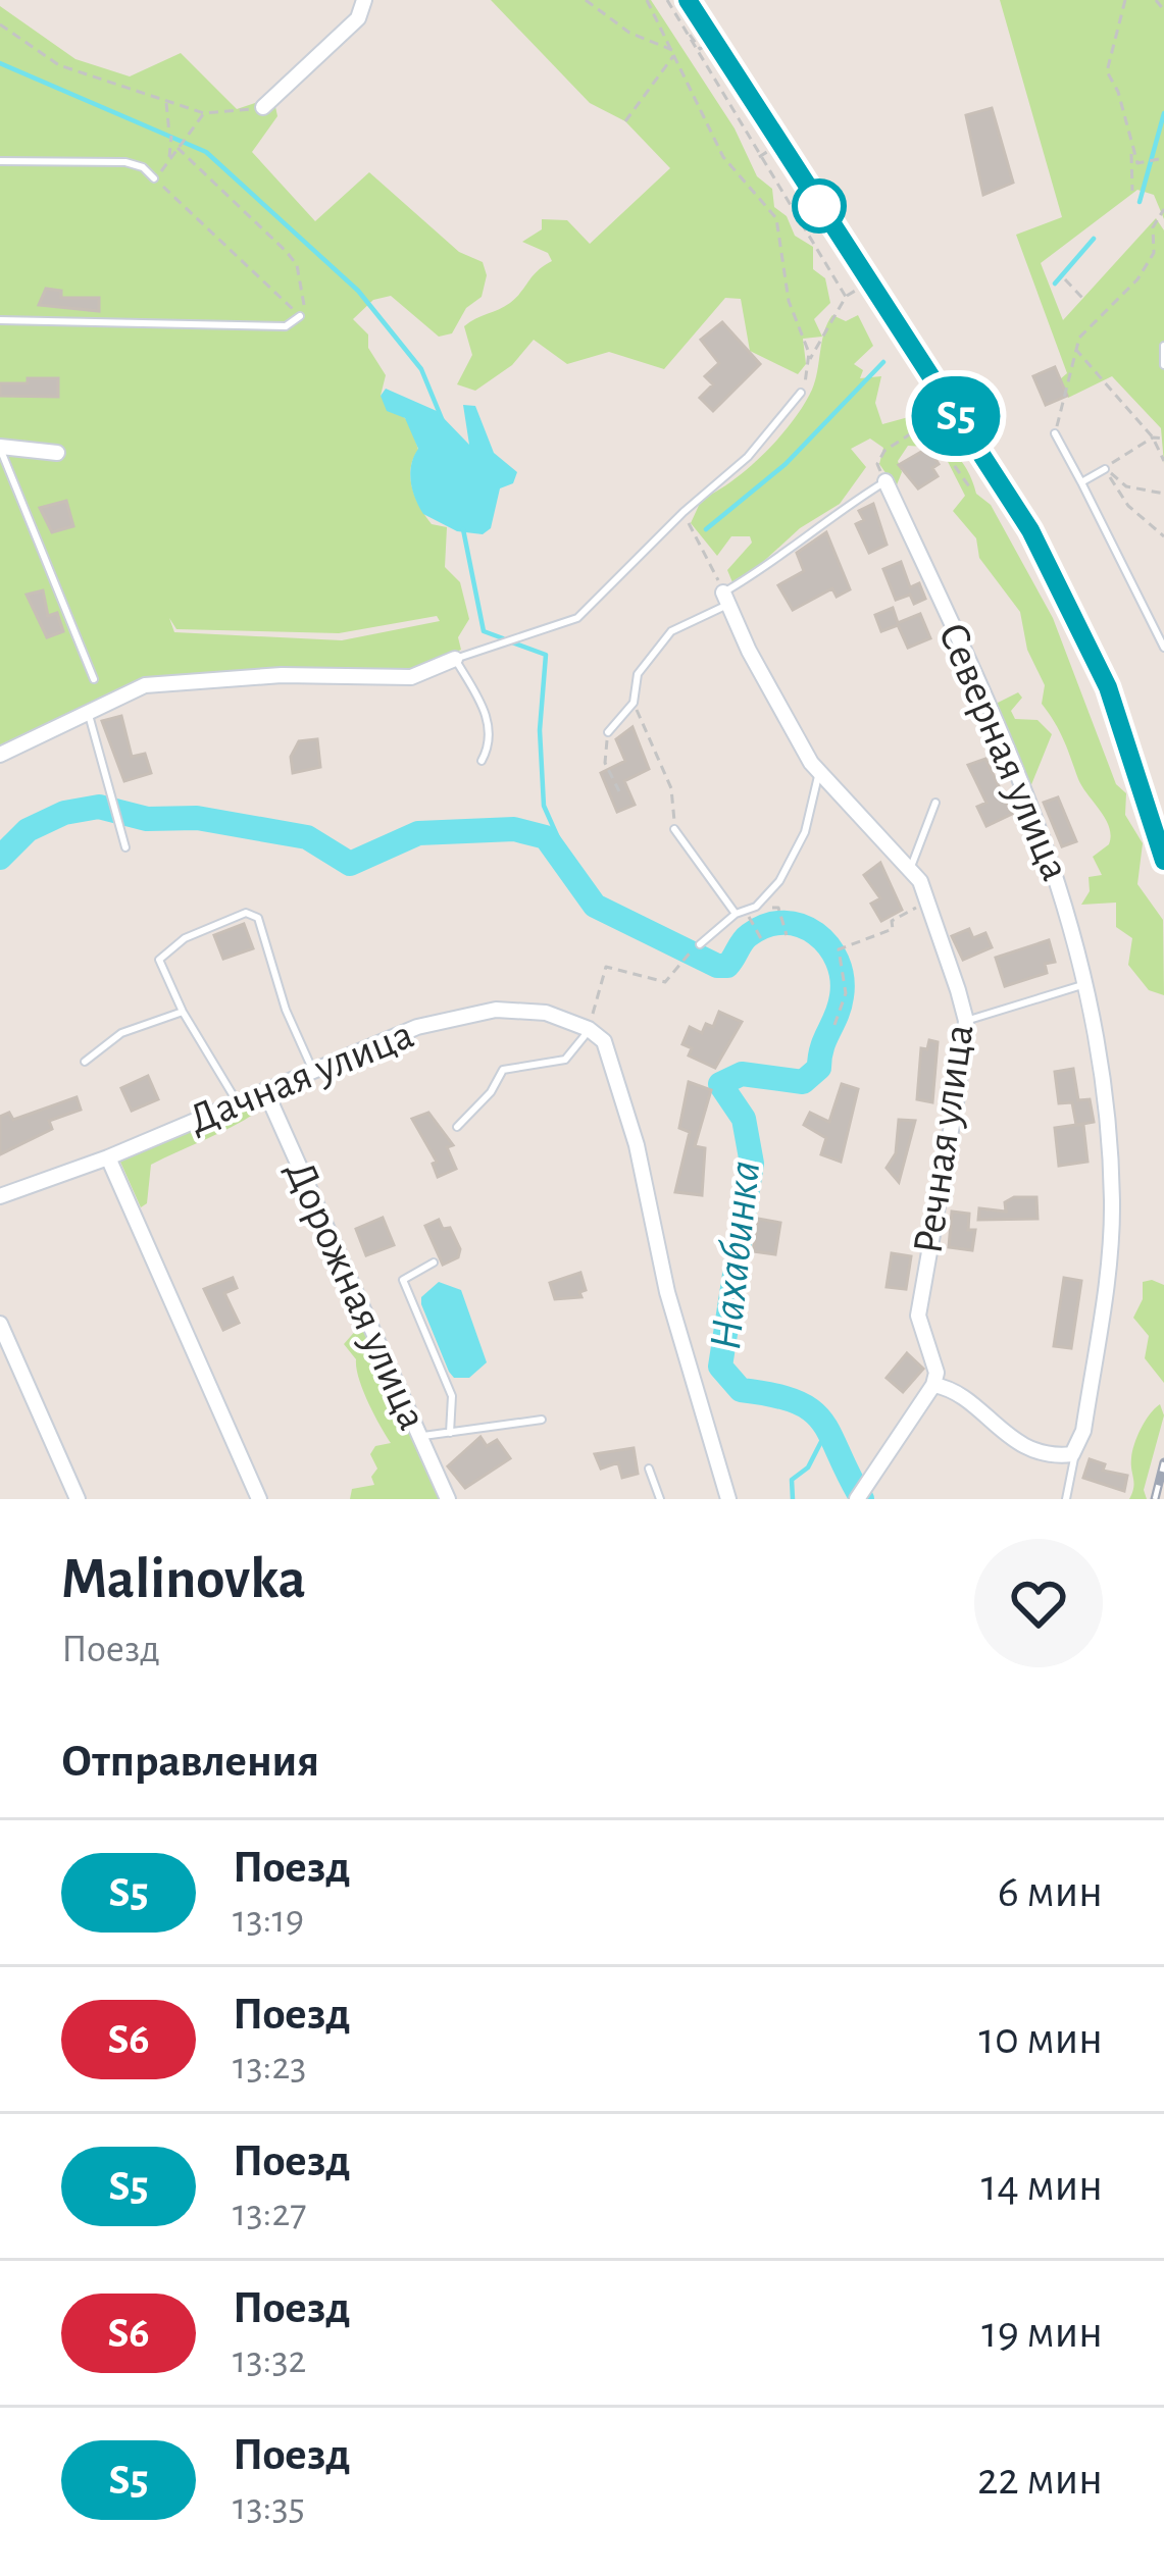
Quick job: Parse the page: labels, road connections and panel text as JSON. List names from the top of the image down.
{
  "streets": {
    "street": [
      "Северная улица",
      "Дачная улица",
      "Речная улица",
      "Дорожная улица"
    ]
  },
  "crossings": [
    ["Дачная улица", "Дорожная улица"]
  ],
  "water": ["Нахабинка"],
  "page": {
    "on_map": "S5",
    "heading": [
      ["Malinovka", "Поезд"],
      "Отправления"
    ],
    "list": [
      {
        "mark": "S5",
        "name": "Поезд",
        "note": "13:19",
        "value": "6 мин"
      },
      {
        "mark": "S6",
        "name": "Поезд",
        "note": "13:23",
        "value": "10 мин"
      },
      {
        "mark": "S5",
        "name": "Поезд",
        "note": "13:27",
        "value": "14 мин"
      },
      {
        "mark": "S6",
        "name": "Поезд",
        "note": "13:32",
        "value": "19 мин"
      },
      {
        "mark": "S5",
        "name": "Поезд",
        "note": "13:35",
        "value": "22 мин"
      }
    ]
  }
}
